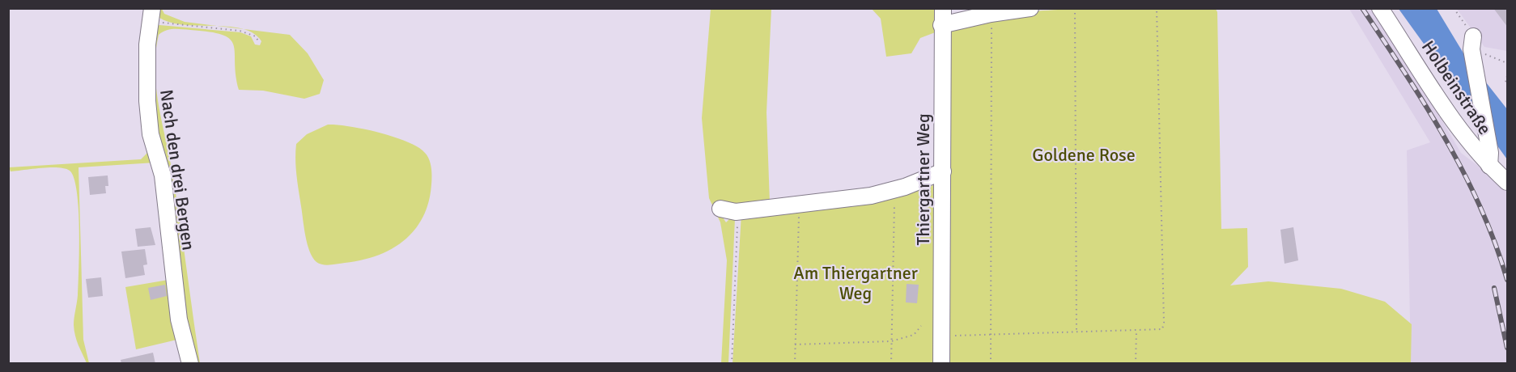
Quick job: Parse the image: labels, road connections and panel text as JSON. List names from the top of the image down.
{
  "streets": {
    "street": ["Holbeinstraße", "Nach den drei Bergen", "Thiergartner Weg"]
  },
  "parks": ["Goldene Rose", "Am Thiergartner Weg"]
}
